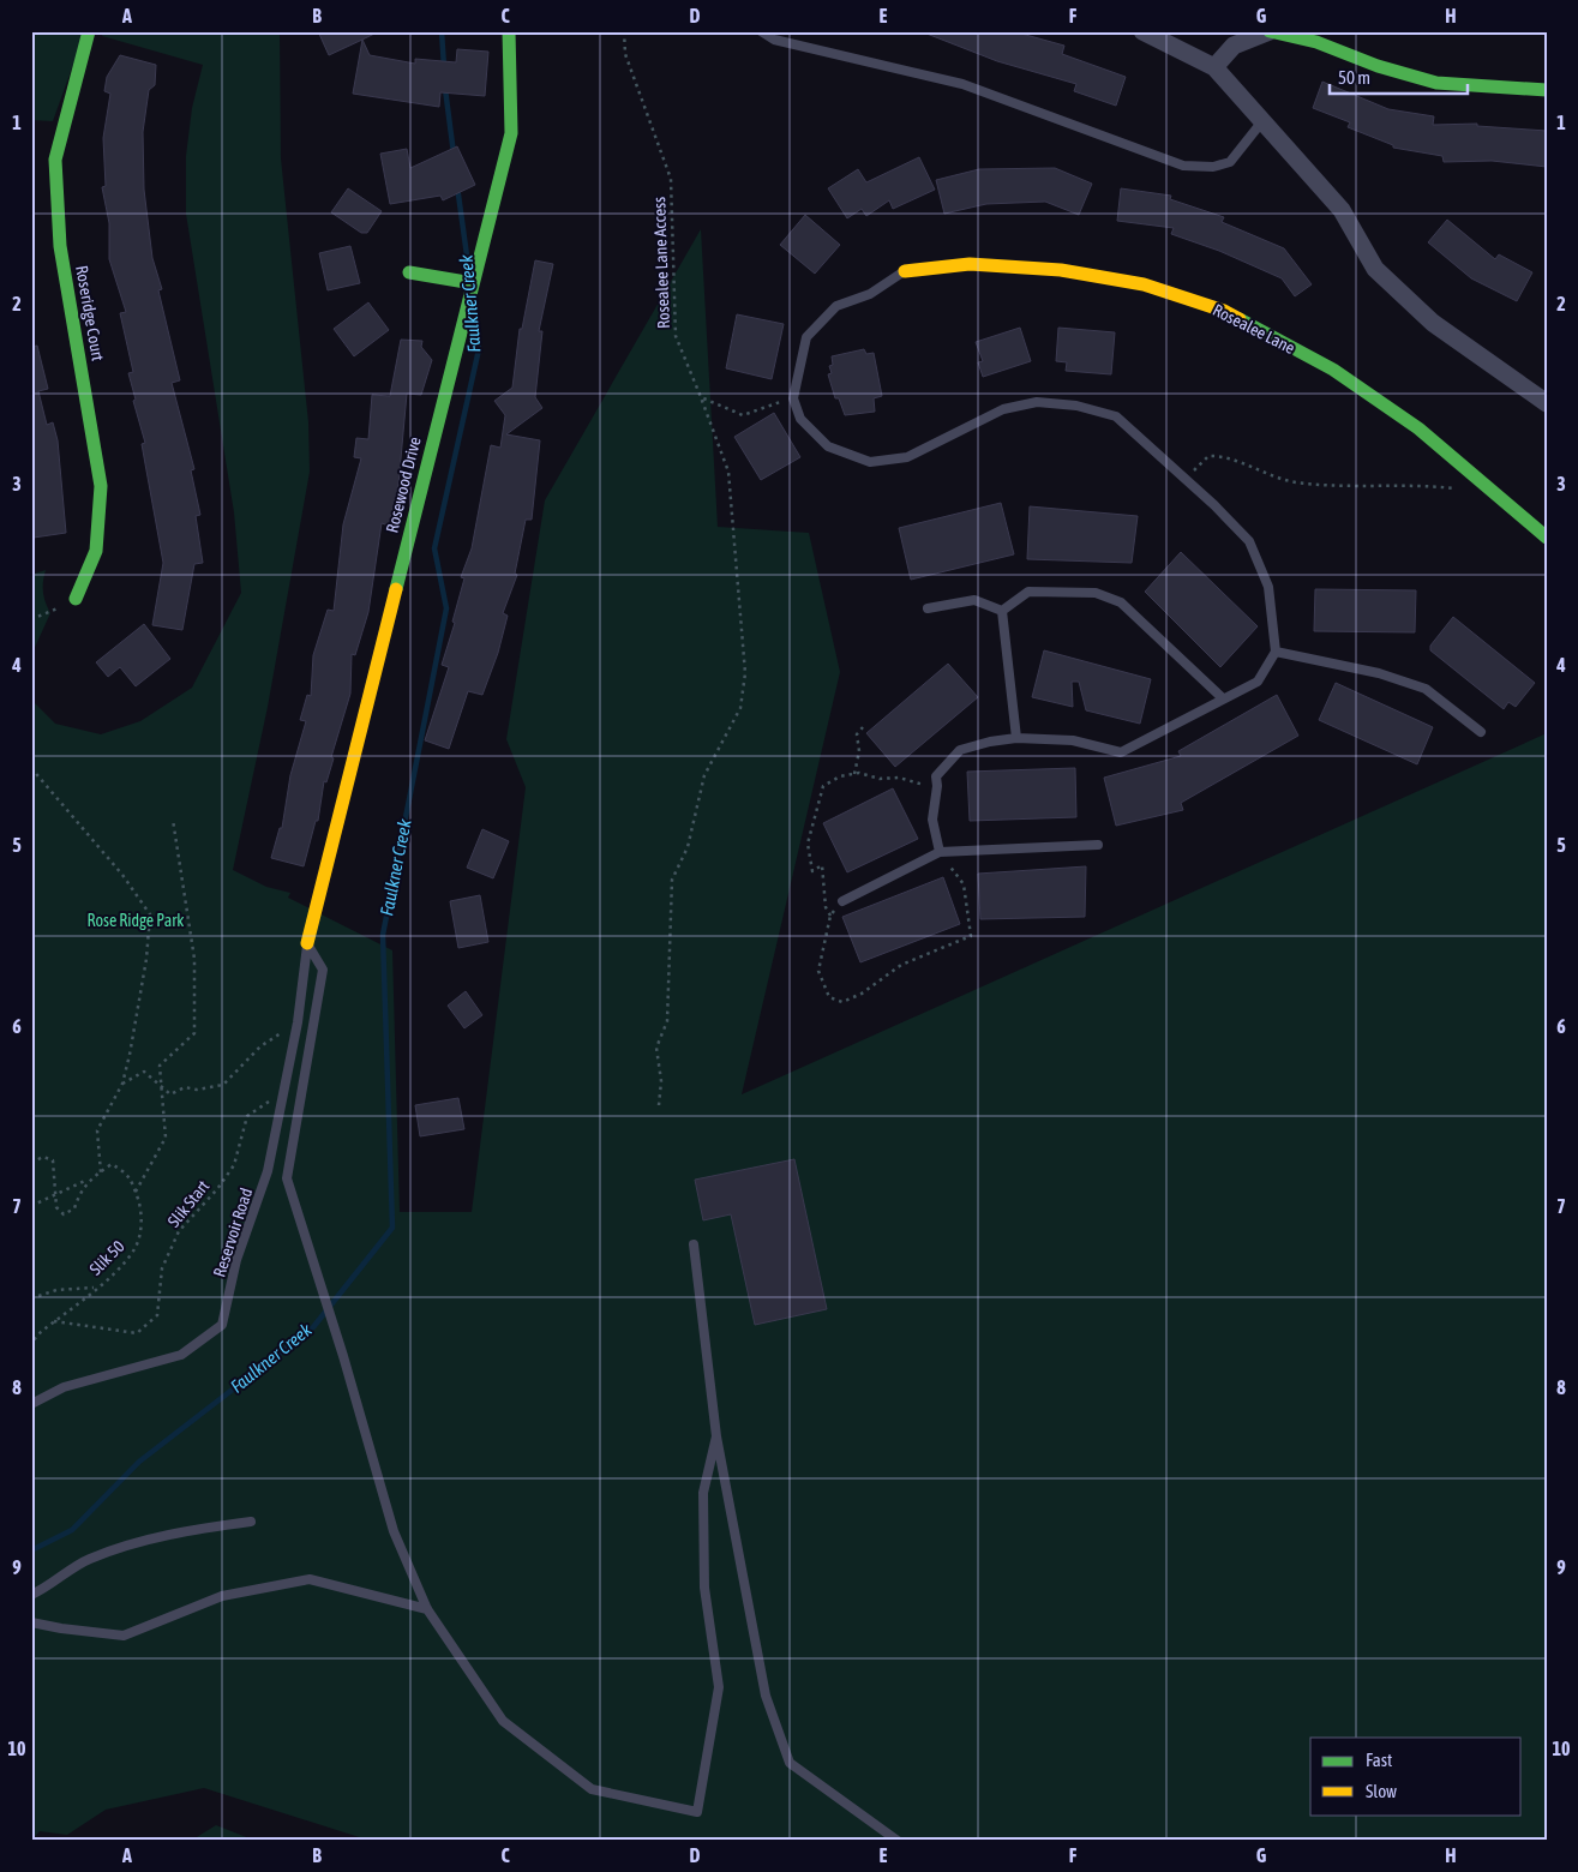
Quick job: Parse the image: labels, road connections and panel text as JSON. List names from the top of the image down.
{
  "streets": {
    "street": ["Roseridge Court", "Rosealee Lane", "Rosewood Drive"],
    "lane": ["Reservoir Road"],
    "path": ["Rosealee Lane Access", "Slik Start", "Slik 50"]
  },
  "crossings": [
    ["Rosewood Drive", "Reservoir Road"],
    ["Slik Start", "Reservoir Road"],
    ["Slik Start", "Slik 50"]
  ],
  "water": ["Faulkner Creek"],
  "parks": ["Rose Ridge Park"],
  "legend": ["Fast", "Slow"],
  "scale_bar": "50 m",
  "grid": {
    "columns": [
      "A",
      "B",
      "C",
      "D",
      "E",
      "F",
      "G",
      "H"
    ],
    "rows": [
      "1",
      "2",
      "3",
      "4",
      "5",
      "6",
      "7",
      "8",
      "9",
      "10"
    ]
  }
}
